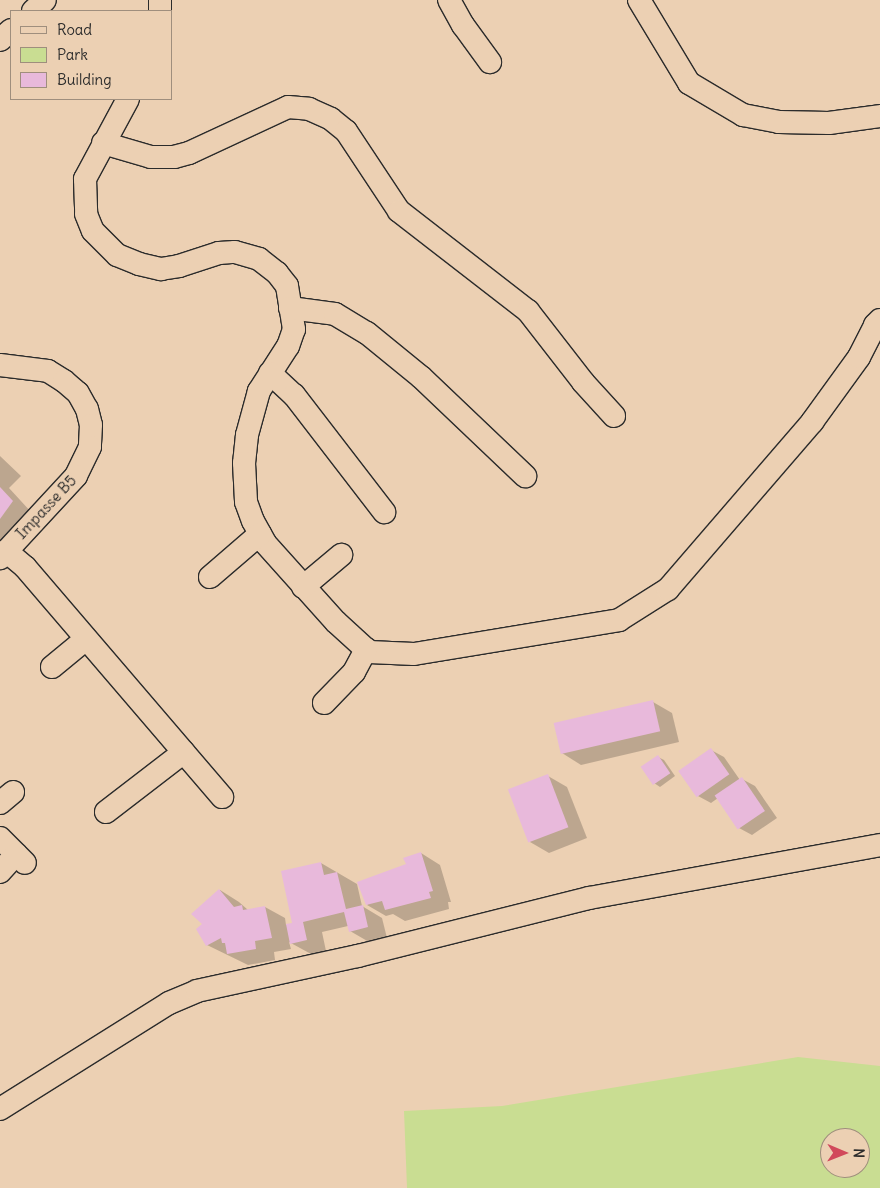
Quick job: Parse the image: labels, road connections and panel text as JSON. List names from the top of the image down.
{
  "streets": {
    "street": ["Impasse B5"]
  },
  "legend": ["Road", "Park", "Building"],
  "north": "right"
}
